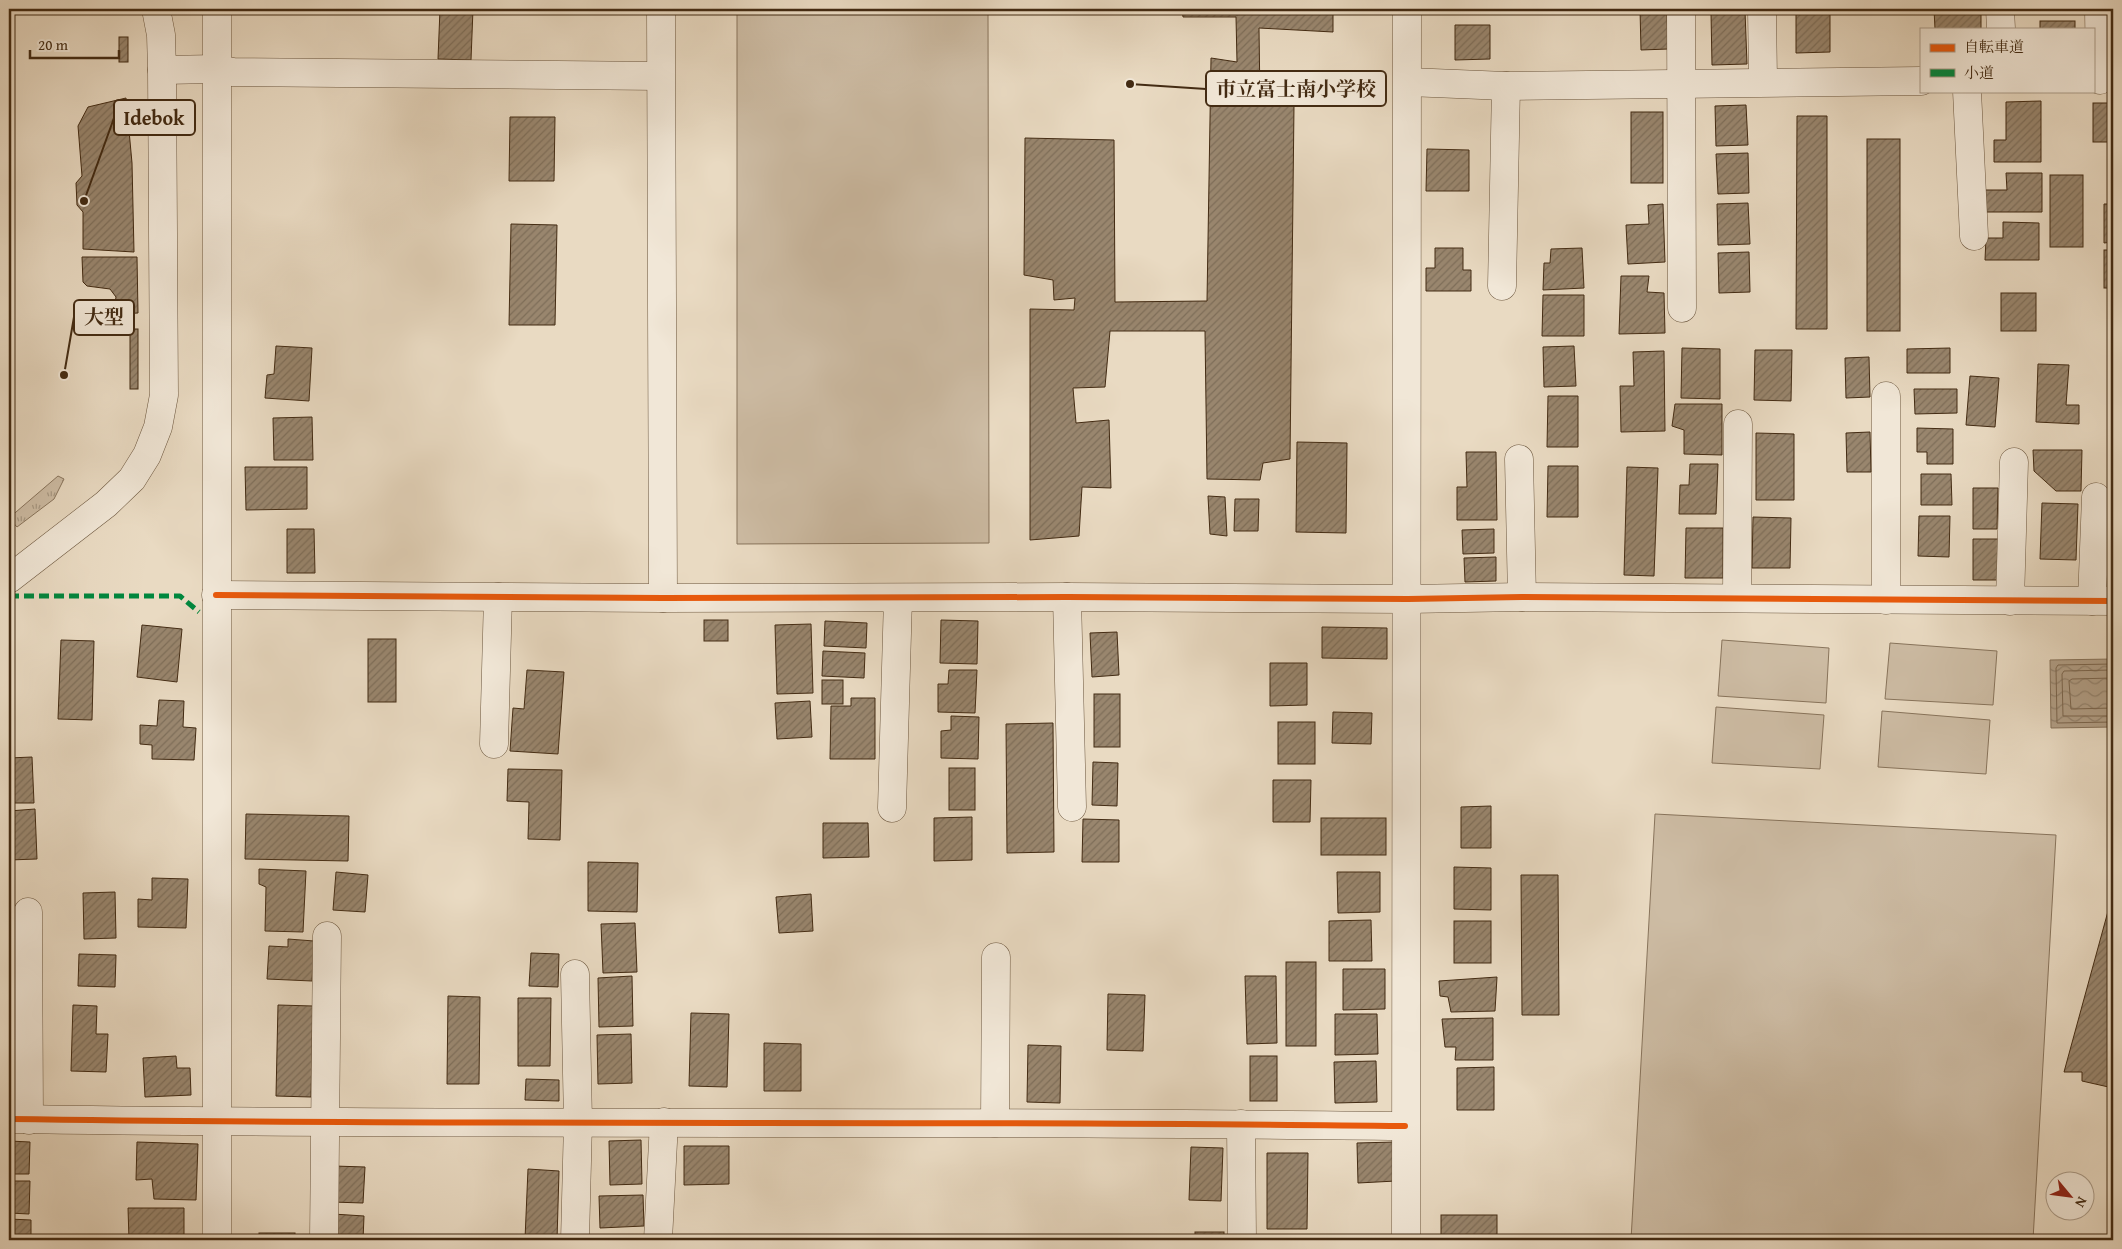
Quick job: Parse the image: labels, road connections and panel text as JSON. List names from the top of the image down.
{
  "places": ["市立富士南小学校", "Idebok", "大型"],
  "legend": ["自転車道", "小道"],
  "scale_bar": "20 m",
  "north": "bottom right"
}
